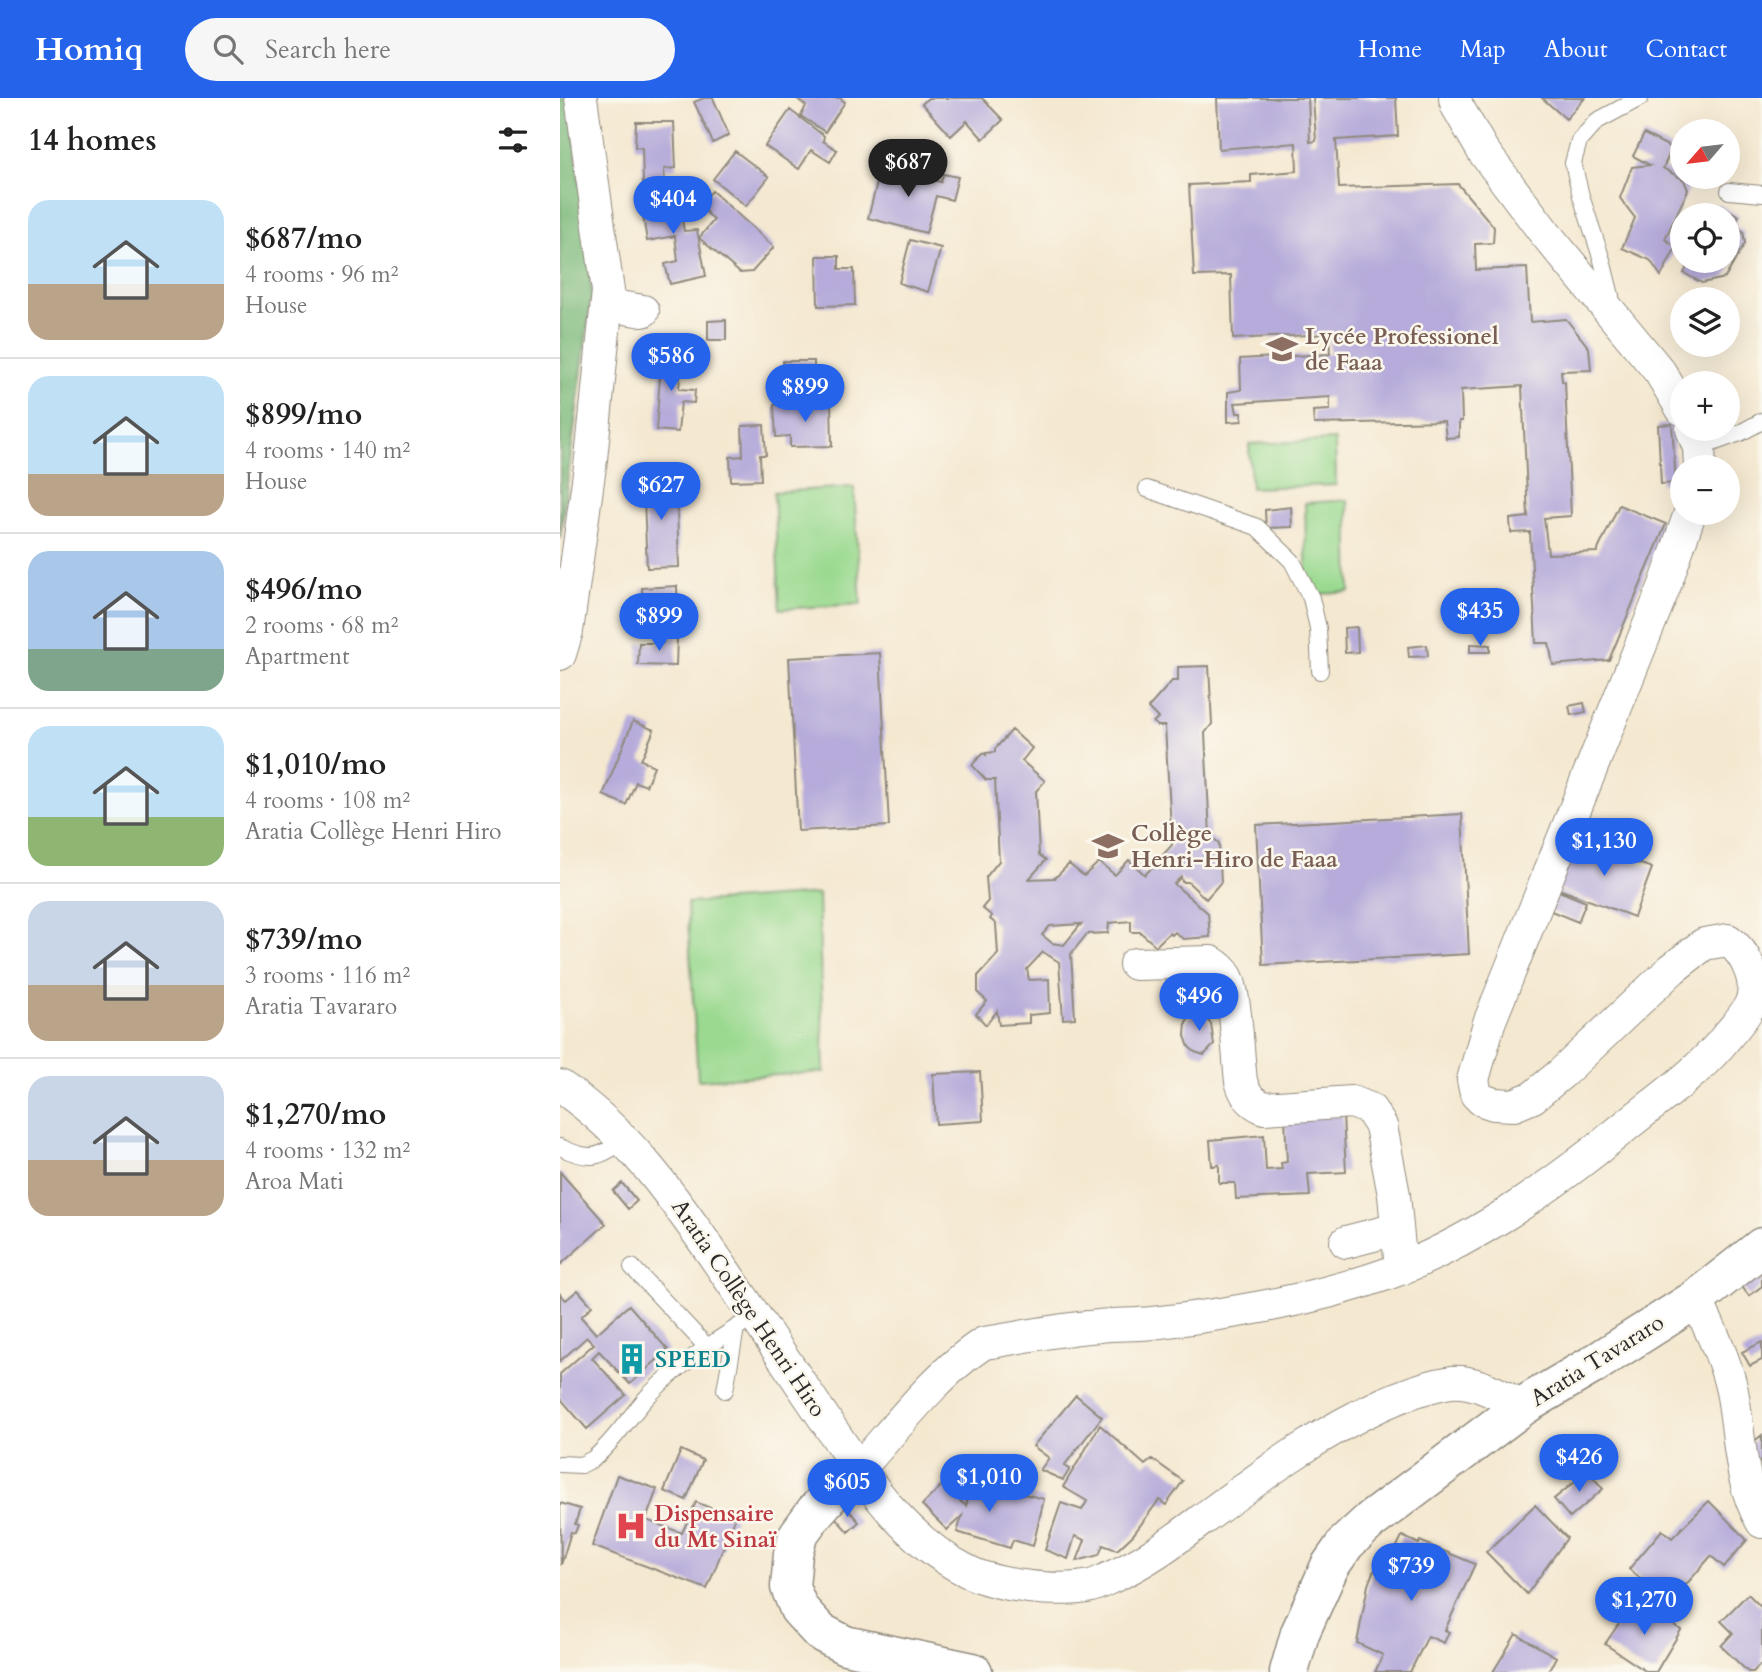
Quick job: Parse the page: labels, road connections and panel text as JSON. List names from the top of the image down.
{
  "streets": {
    "main road": ["Aratia Tavararo"],
    "street": ["Aratia Collège Henri Hiro"]
  },
  "crossings": [
    ["Aratia Collège Henri Hiro", "Aratia Tavararo"]
  ],
  "places": {
    "school or university": ["Lycée Professionel de Faaa", "Collège Henri-Hiro de Faaa"],
    "building": ["SPEED"],
    "hospital": ["Dispensaire du Mt Sinaï"]
  },
  "north": "bottom left",
  "page": {
    "header": "Homiq",
    "search": "Search here",
    "nav": [
      "Home",
      "Map",
      "About",
      "Contact"
    ],
    "heading": "14 homes",
    "map_buttons": ["+", "−"],
    "price": [
      "$687",
      "$404",
      "$586",
      "$899",
      "$627",
      "$435",
      "$899",
      "$1,130",
      "$496",
      "$426",
      "$1,010",
      "$605",
      "$739",
      "$1,270"
    ],
    "list": [
      {
        "name": "$687/mo",
        "note": "4 rooms · 96 m² · House"
      },
      {
        "name": "$899/mo",
        "note": "4 rooms · 140 m² · House"
      },
      {
        "name": "$496/mo",
        "note": "2 rooms · 68 m² · Apartment"
      },
      {
        "name": "$1,010/mo",
        "note": "4 rooms · 108 m² · Aratia Collège Henri Hiro"
      },
      {
        "name": "$739/mo",
        "note": "3 rooms · 116 m² · Aratia Tavararo"
      },
      {
        "name": "$1,270/mo",
        "note": "4 rooms · 132 m² · Aroa Mati"
      }
    ]
  }
}
